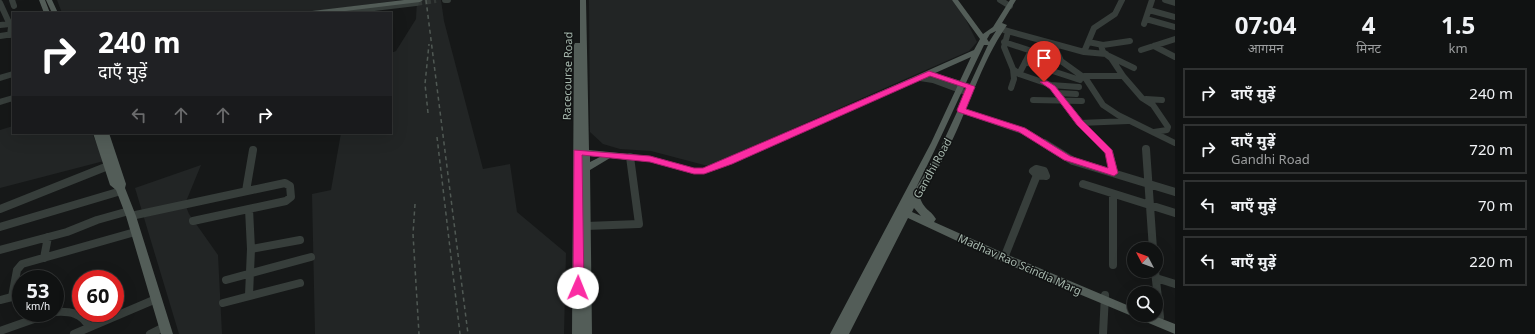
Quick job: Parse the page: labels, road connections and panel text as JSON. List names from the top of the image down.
{
  "streets": {
    "main road": ["Racecourse Road", "Gandhi Road", "Madhav Rao Scindia Marg"]
  },
  "crossings": [
    ["Gandhi Road", "Madhav Rao Scindia Marg"]
  ],
  "north": "top left",
  "page": {
    "eta": [
      "07:04",
      "आगमन",
      "4",
      "मिनट",
      "1.5",
      "km"
    ],
    "turn": ["240 m", "दाएँ मुड़ें"],
    "list": [
      {
        "name": "दाएँ मुड़ें",
        "value": "240 m"
      },
      {
        "name": "दाएँ मुड़ें",
        "note": "Gandhi Road",
        "value": "720 m"
      },
      {
        "name": "बाएँ मुड़ें",
        "value": "70 m"
      },
      {
        "name": "बाएँ मुड़ें",
        "value": "220 m"
      }
    ],
    "speed": "53 km/h",
    "limit": "60"
  }
}
